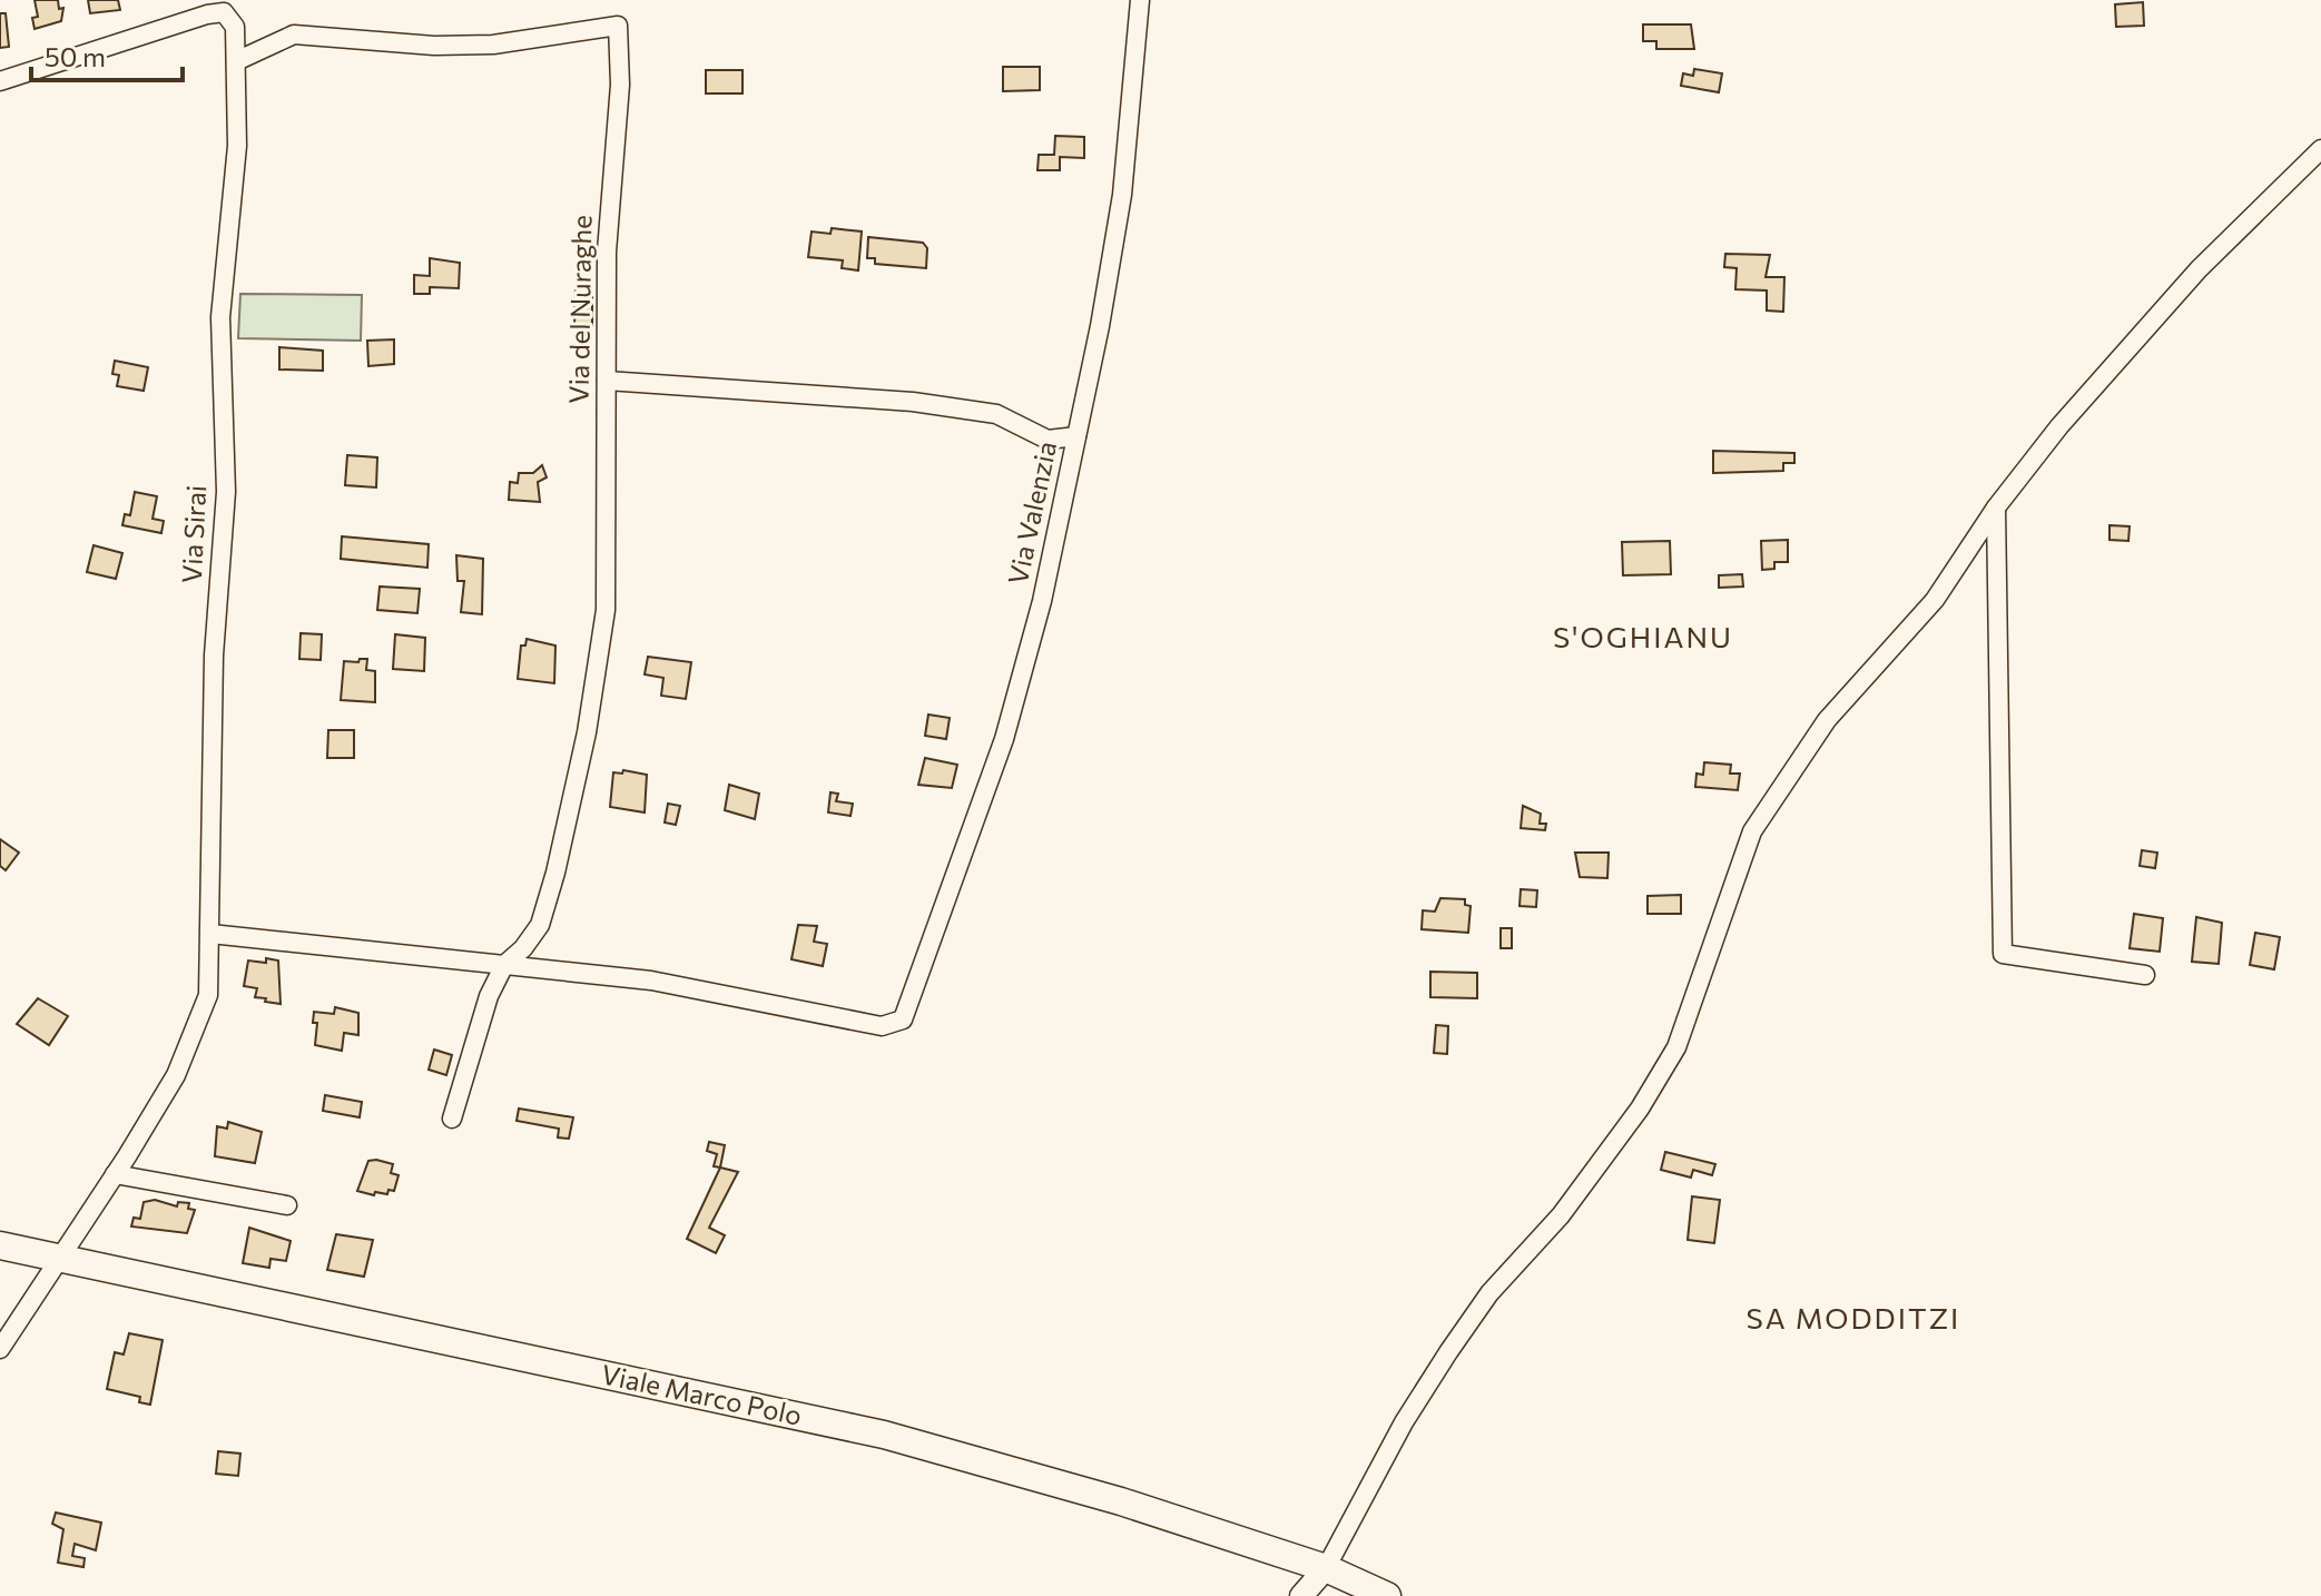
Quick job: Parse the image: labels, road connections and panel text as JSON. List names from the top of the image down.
{
  "streets": {
    "main road": ["Viale Marco Polo"],
    "street": ["Via del Nuraghe", "Via Valenzia", "Via Sirai"]
  },
  "crossings": [
    ["Via del Nuraghe", "Via Valenzia"],
    ["Via del Nuraghe", "Via Sirai"],
    ["Via Sirai", "Viale Marco Polo"]
  ],
  "districts": ["S'OGHIANU", "SA MODDITZI"],
  "scale_bar": "50 m"
}
